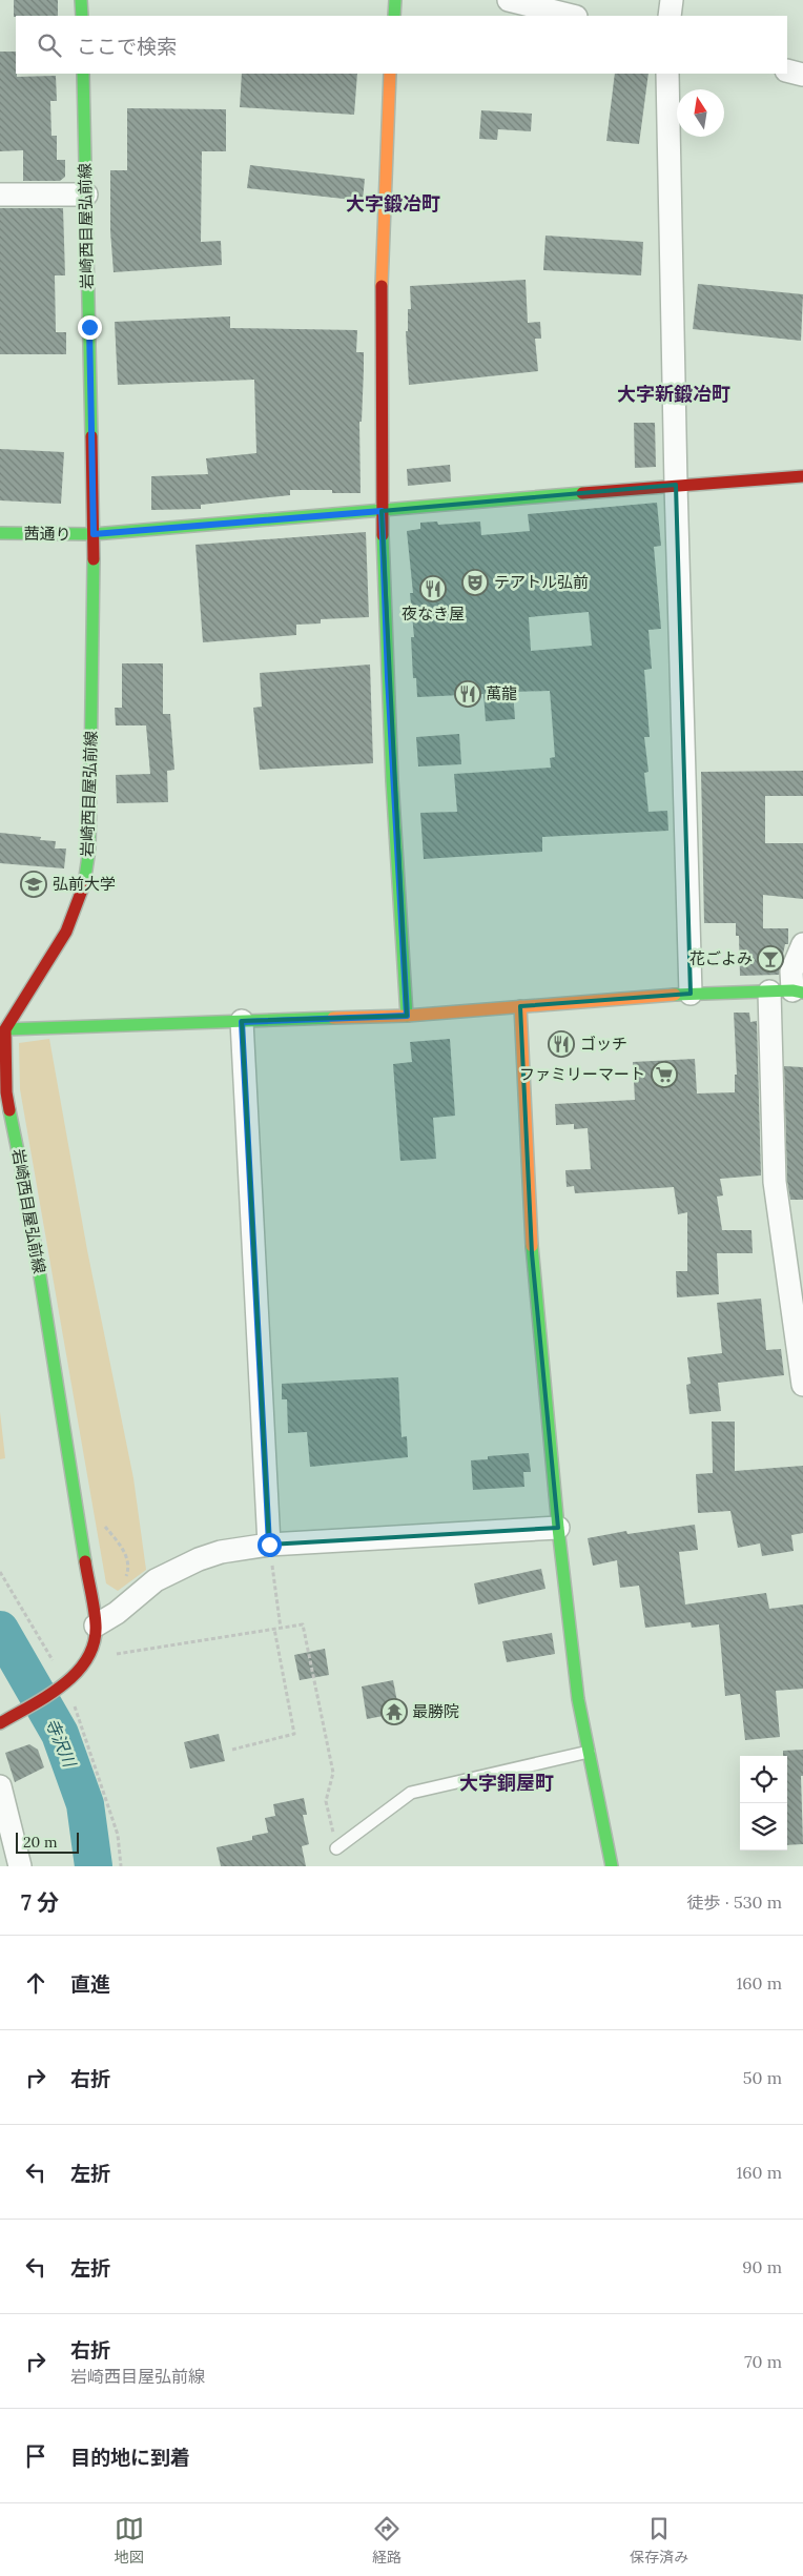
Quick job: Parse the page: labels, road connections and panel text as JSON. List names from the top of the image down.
{
  "streets": {
    "street": ["岩崎西目屋弘前線", "茜通り"]
  },
  "crossings": [
    ["岩崎西目屋弘前線", "茜通り"]
  ],
  "districts": ["大字鍛冶町", "大字新鍛冶町", "大字銅屋町"],
  "water": ["寺沢川"],
  "places": {
    "theatre": ["テアトル弘前"],
    "restaurant": ["夜なき屋", "萬龍", "ゴッチ"],
    "school or university": ["弘前大学"],
    "bar": ["花ごよみ"],
    "supermarket": ["ファミリーマート"],
    "temple": ["最勝院"]
  },
  "scale_bar": "20 m",
  "north": "top",
  "page": {
    "search": "ここで検索",
    "scale": "20 m",
    "heading": ["7 分", "徒歩 · 530 m"],
    "list": [
      ["直進", "160 m"],
      ["右折", "50 m"],
      ["左折", "160 m"],
      ["左折", "90 m"],
      ["右折", "岩崎西目屋弘前線", "70 m"],
      "目的地に到着"
    ],
    "nav": ["地図", "経路", "保存済み"]
  }
}
